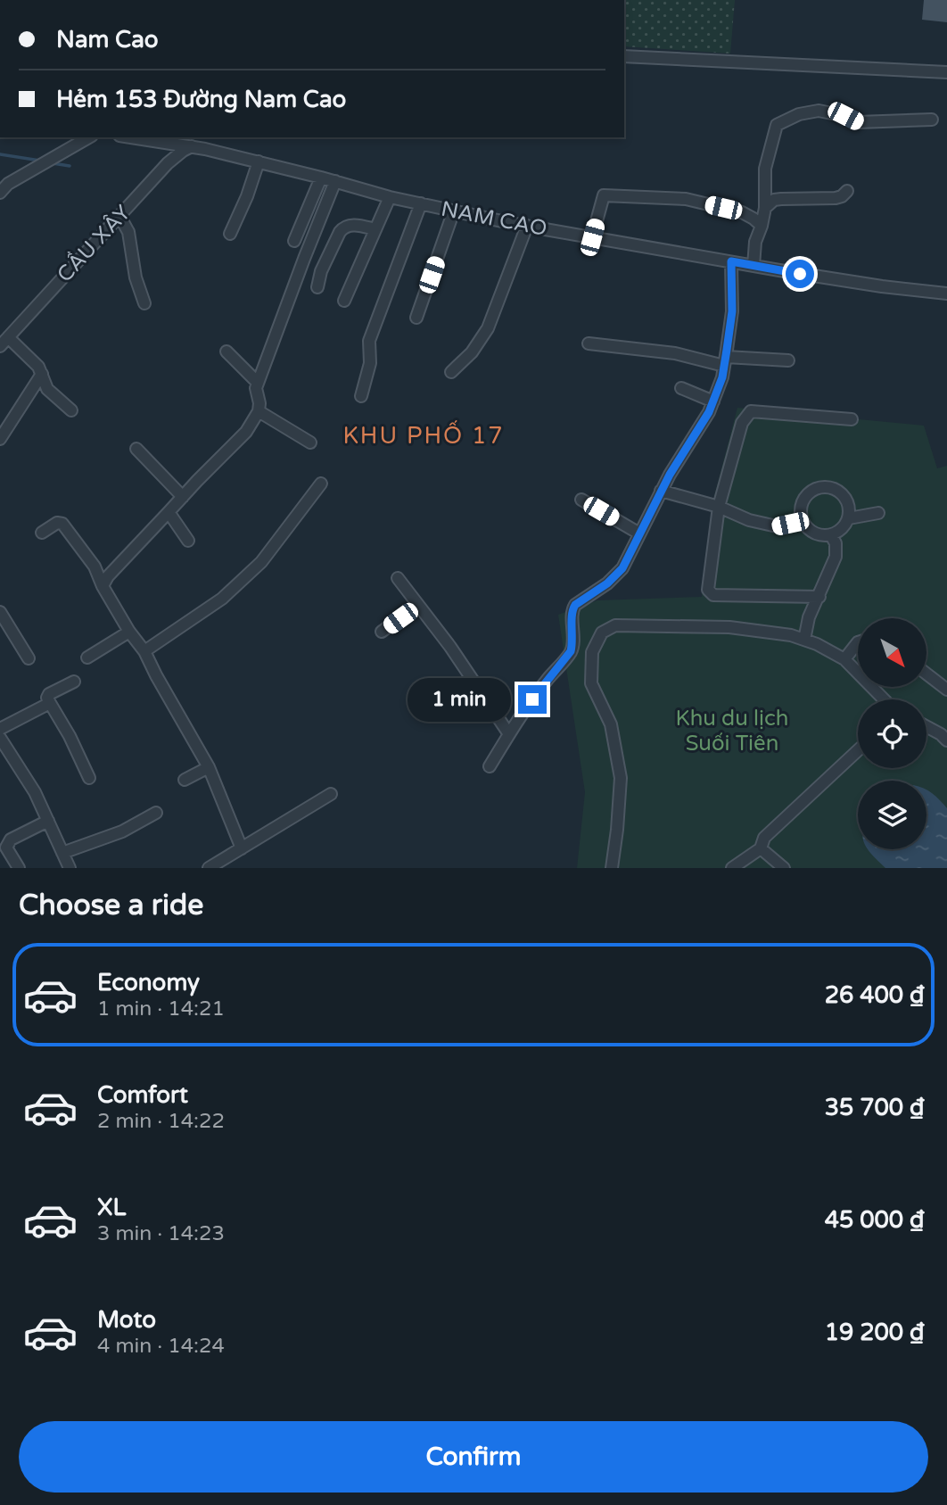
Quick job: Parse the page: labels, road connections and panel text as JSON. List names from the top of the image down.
{
  "streets": {
    "street": ["NAM CAO", "CẦU XÂY"]
  },
  "crossings": [
    ["NAM CAO", "CẦU XÂY"]
  ],
  "districts": ["KHU PHỐ 17"],
  "parks": ["Khu du lịch Suối Tiên"],
  "north": "bottom right",
  "page": {
    "banner": ["Nam Cao", "Hẻm 153 Đường Nam Cao"],
    "bubble": "1 min",
    "heading": "Choose a ride",
    "list": [
      {
        "name": "Economy",
        "note": "1 min · 14:21",
        "value": "26 400 ₫"
      },
      {
        "name": "Comfort",
        "note": "2 min · 14:22",
        "value": "35 700 ₫"
      },
      {
        "name": "XL",
        "note": "3 min · 14:23",
        "value": "45 000 ₫"
      },
      {
        "name": "Moto",
        "note": "4 min · 14:24",
        "value": "19 200 ₫"
      }
    ],
    "buttons": "Confirm"
  }
}
